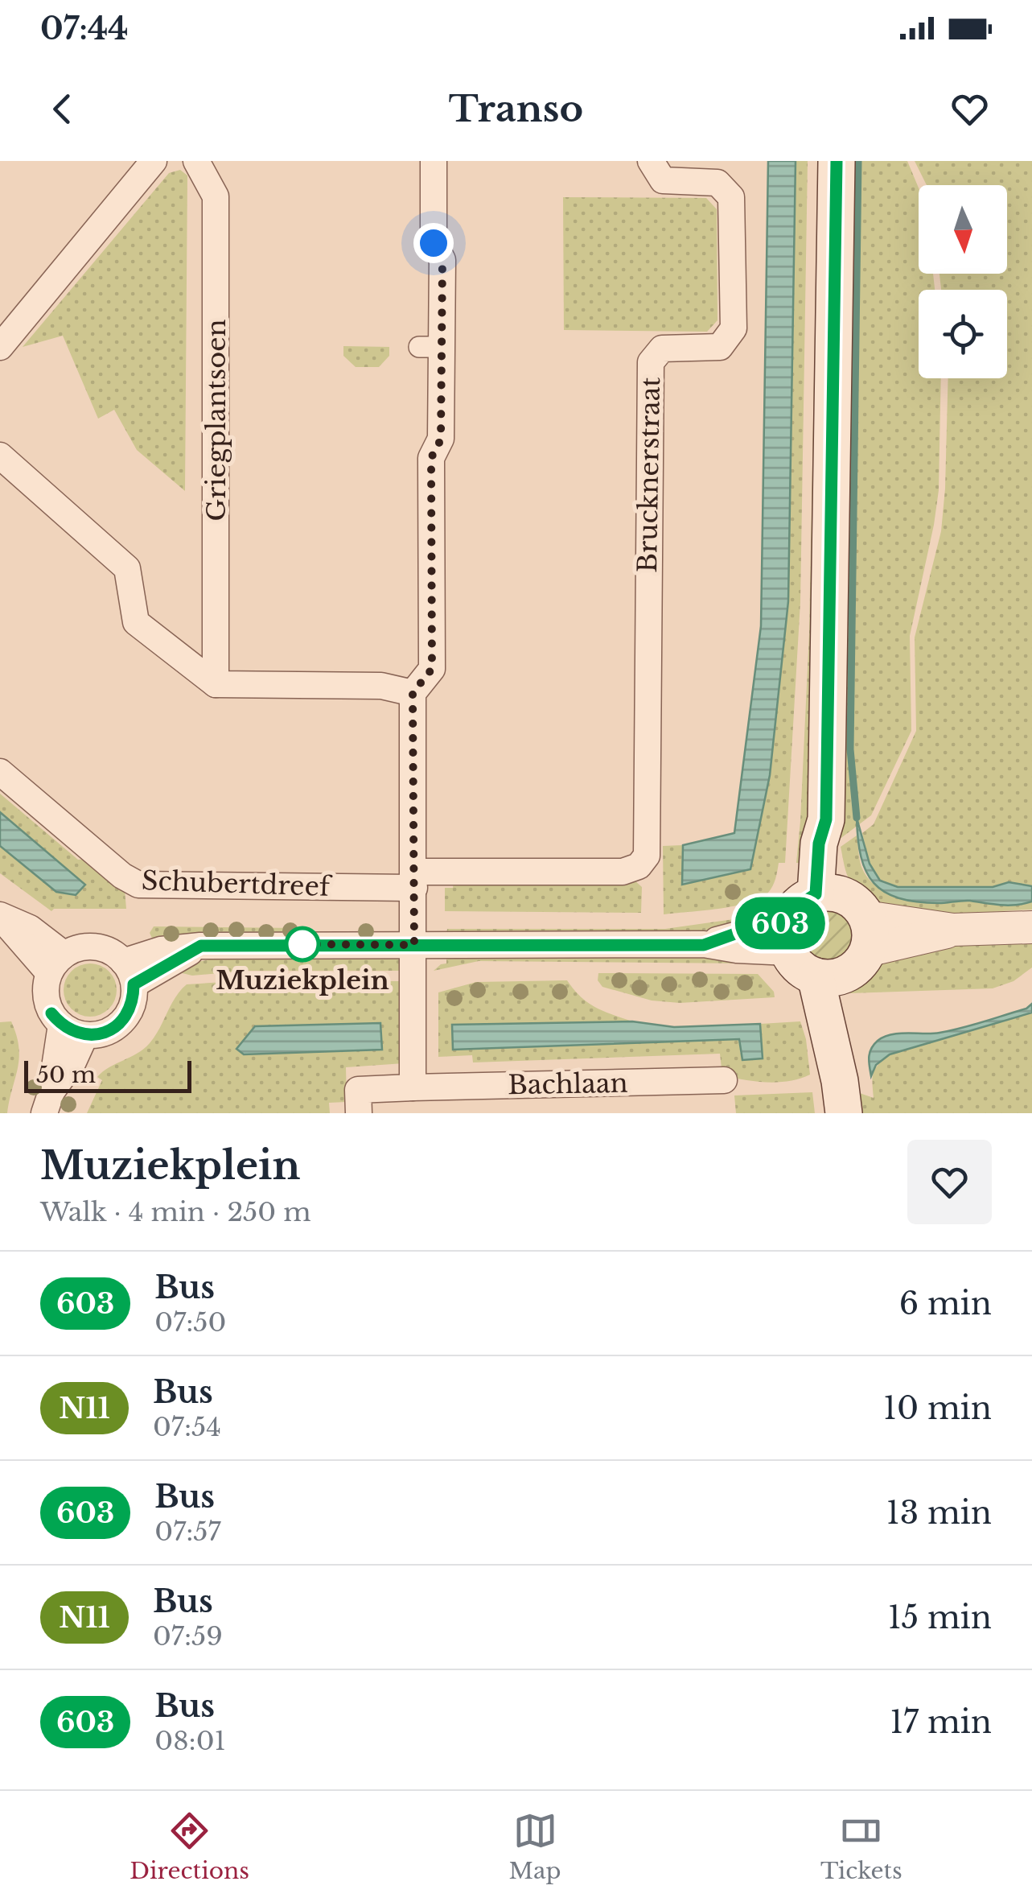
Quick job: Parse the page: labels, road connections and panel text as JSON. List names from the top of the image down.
{
  "streets": {
    "street": [
      "Griegplantsoen",
      "Brucknerstraat",
      "Schubertdreef",
      "Bachlaan"
    ]
  },
  "crossings": [
    ["Brucknerstraat", "Schubertdreef"]
  ],
  "places": ["Muziekplein"],
  "lines": ["bus line 603"],
  "scale_bar": "50 m",
  "north": "bottom",
  "page": {
    "status": "07:44",
    "header": "Transo",
    "on_map": "603",
    "scale": "50 m",
    "heading": ["Muziekplein", "Walk · 4 min · 250 m"],
    "list": [
      {
        "mark": "603",
        "name": "Bus",
        "note": "07:50",
        "value": "6 min"
      },
      {
        "mark": "N11",
        "name": "Bus",
        "note": "07:54",
        "value": "10 min"
      },
      {
        "mark": "603",
        "name": "Bus",
        "note": "07:57",
        "value": "13 min"
      },
      {
        "mark": "N11",
        "name": "Bus",
        "note": "07:59",
        "value": "15 min"
      },
      {
        "mark": "603",
        "name": "Bus",
        "note": "08:01",
        "value": "17 min"
      }
    ],
    "tabs": ["Directions", "Map", "Tickets"]
  }
}
